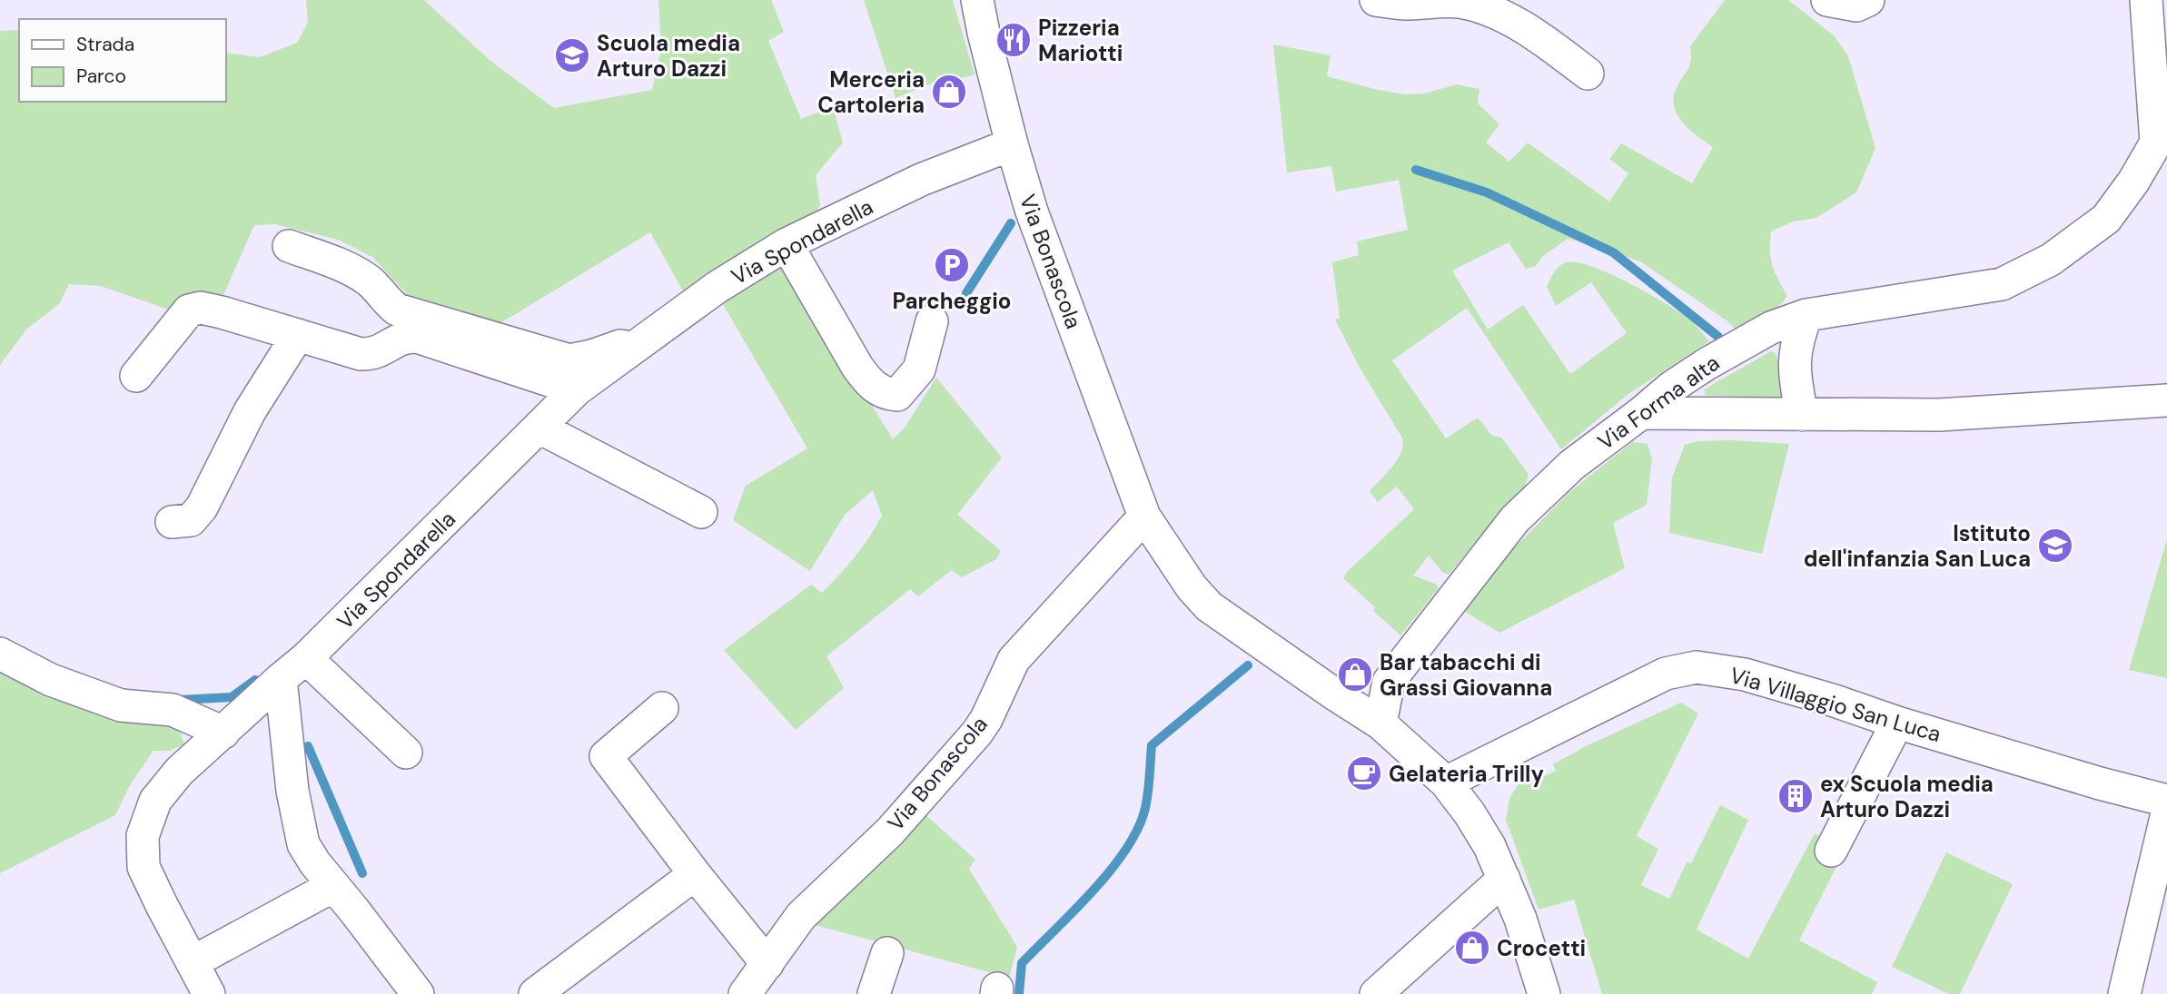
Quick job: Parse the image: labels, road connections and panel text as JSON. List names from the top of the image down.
{
  "streets": {
    "street": [
      "Via Spondarella",
      "Via Bonascola",
      "Via Forma alta",
      "Via Villaggio San Luca"
    ]
  },
  "crossings": [
    ["Via Spondarella", "Via Bonascola"],
    ["Via Bonascola", "Via Forma alta"],
    ["Via Bonascola", "Via Villaggio San Luca"]
  ],
  "places": {
    "restaurant": ["Pizzeria Mariotti"],
    "school or university": ["Scuola media Arturo Dazzi", "Istituto dell'infanzia San Luca"],
    "shop": ["Merceria Cartoleria", "Bar tabacchi di Grassi Giovanna", "Crocetti"],
    "parking": ["Parcheggio"],
    "cafe": ["Gelateria Trilly"],
    "building": ["ex Scuola media Arturo Dazzi"]
  },
  "legend": ["Strada", "Parco"]
}
